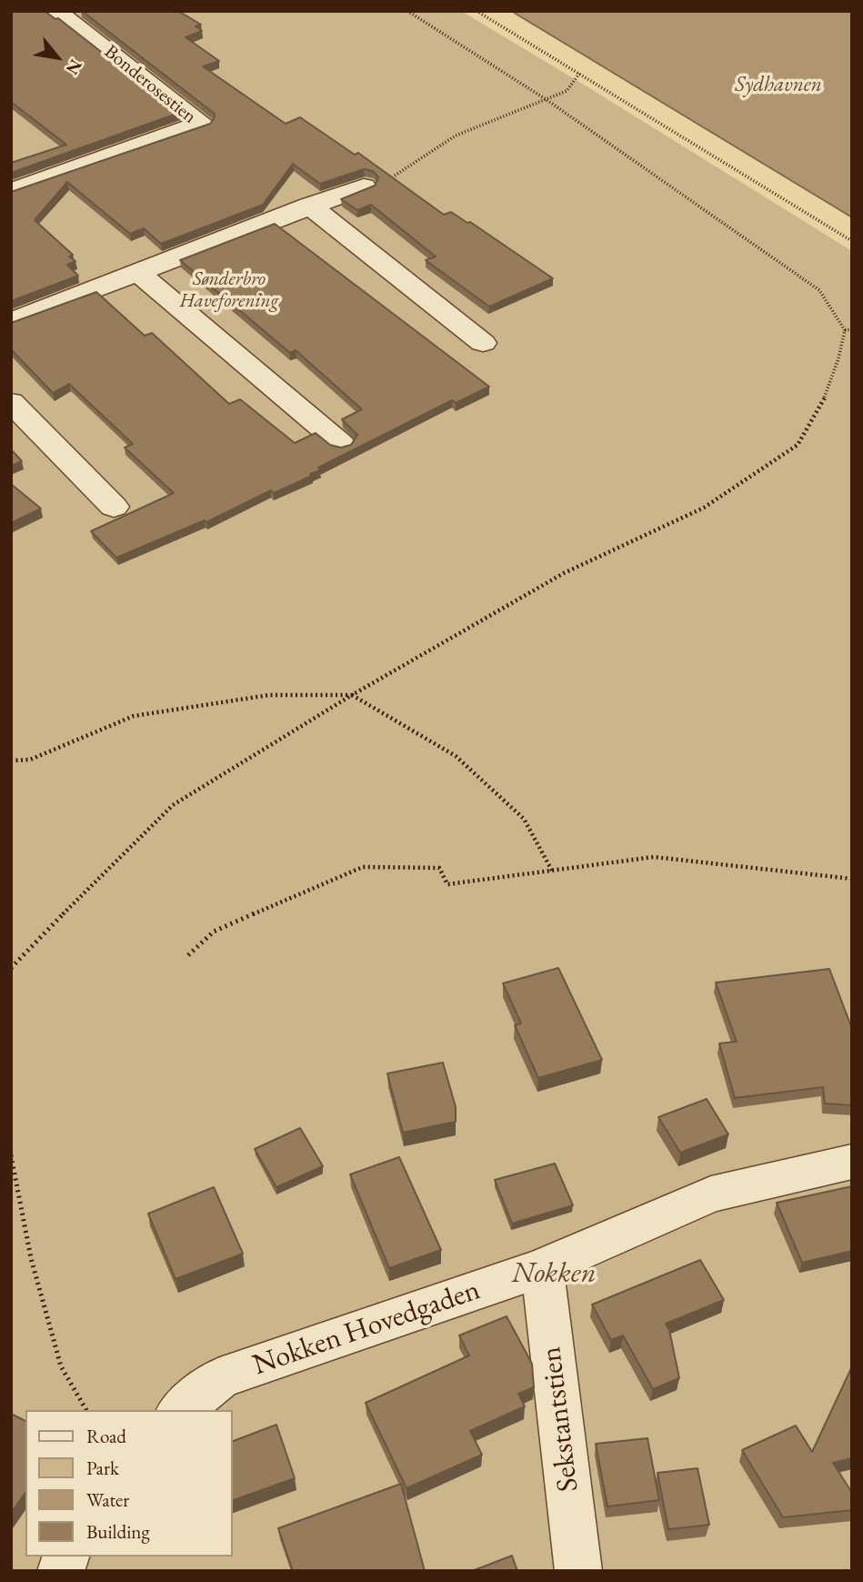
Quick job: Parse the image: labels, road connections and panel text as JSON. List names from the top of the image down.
{
  "streets": {
    "lane": ["Bonderosestien", "Nokken Hovedgaden", "Sekstantstien"]
  },
  "crossings": [
    ["Nokken Hovedgaden", "Sekstantstien"]
  ],
  "water": ["Sydhavnen"],
  "parks": ["Sønderbro Haveforening", "Nokken"],
  "legend": [
    "Road",
    "Park",
    "Water",
    "Building"
  ],
  "north": "bottom right"
}
